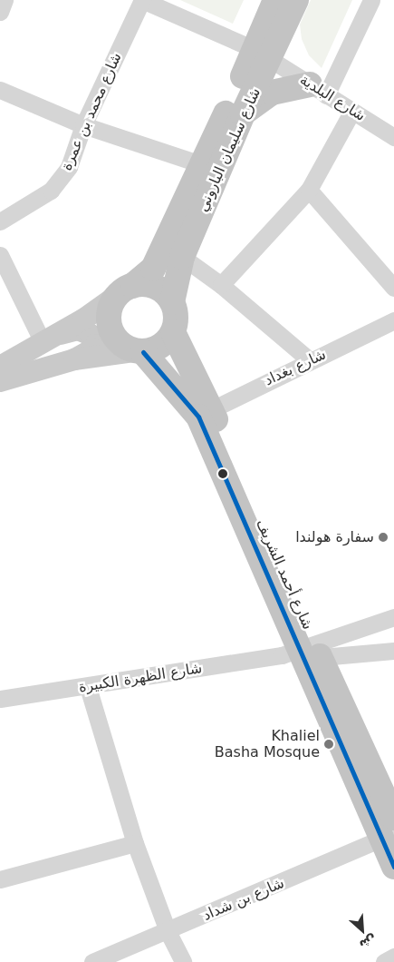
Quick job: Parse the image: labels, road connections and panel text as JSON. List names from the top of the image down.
{
  "streets": {
    "highway": ["شارع سليمان الباروني", "شارع أحمد الشريف"],
    "street": [
      "شارع البلدية",
      "شارع محمد بن عمرة",
      "شارع بغداد",
      "شارع الظهرة الكبيرة",
      "شارع بن شداد"
    ]
  },
  "crossings": [
    ["شارع البلدية", "شارع محمد بن عمرة"],
    ["شارع البلدية", "شارع سليمان الباروني"],
    ["شارع سليمان الباروني", "شارع أحمد الشريف"],
    ["شارع بغداد", "شارع أحمد الشريف"],
    ["شارع أحمد الشريف", "شارع الظهرة الكبيرة"],
    ["شارع أحمد الشريف", "شارع بن شداد"]
  ],
  "places": ["سفارة هولندا", "Khaliel Basha Mosque"],
  "north": "bottom right"
}
